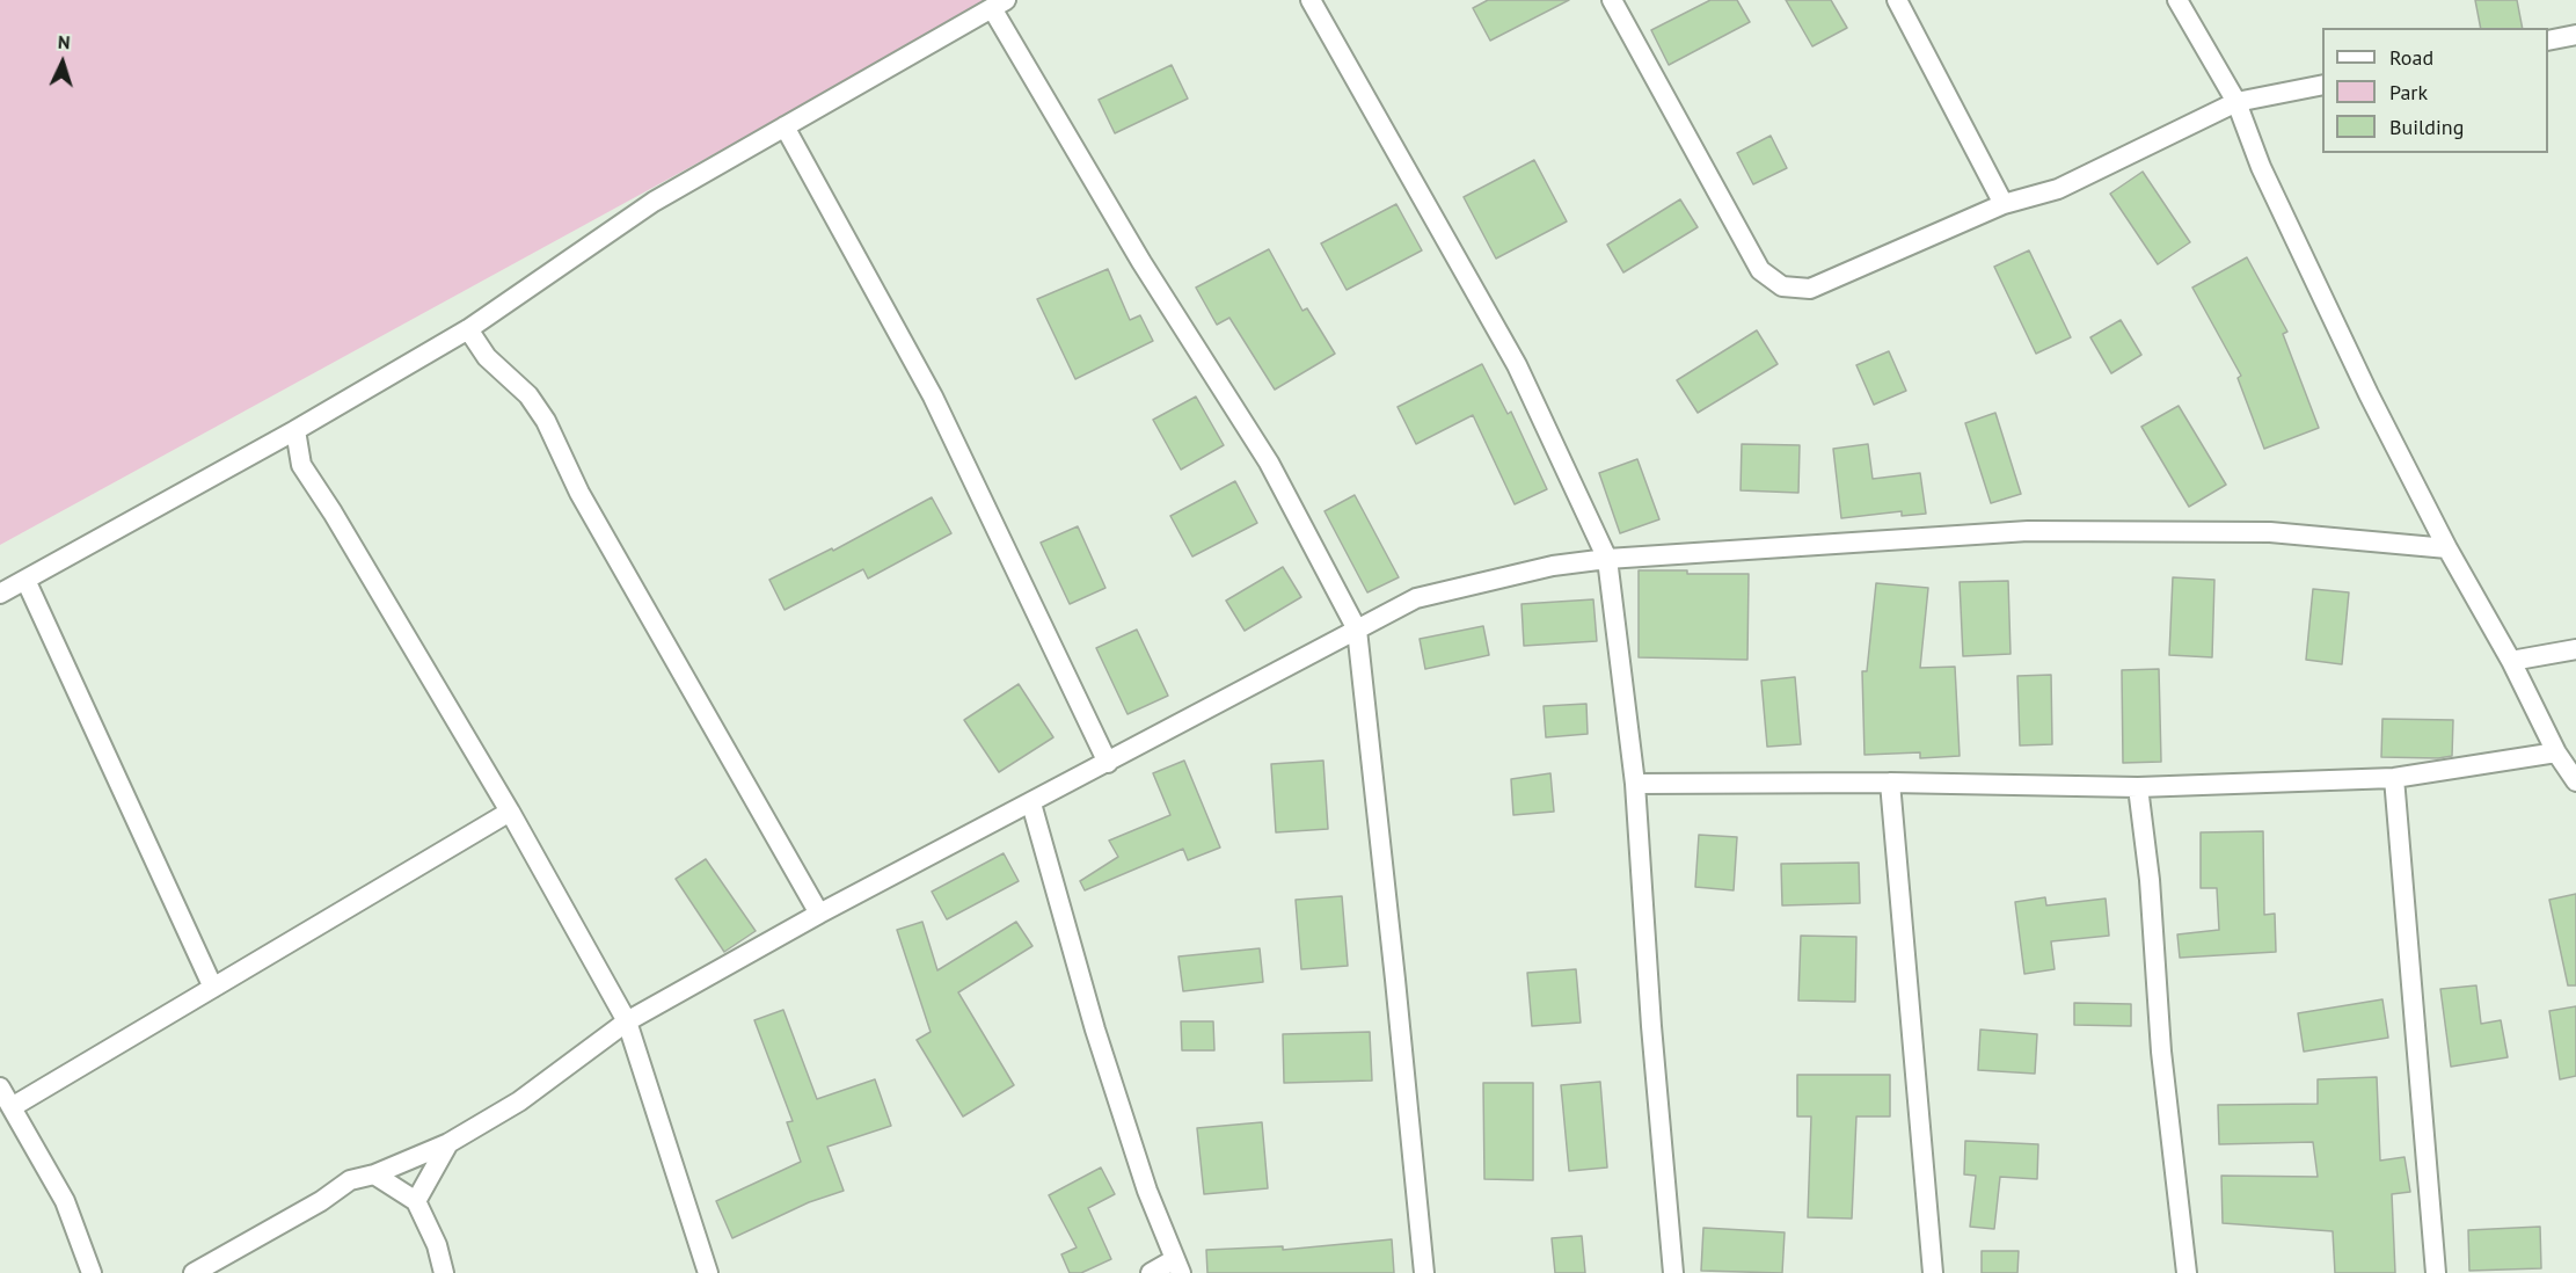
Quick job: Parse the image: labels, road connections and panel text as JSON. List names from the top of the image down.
{
  "legend": ["Road", "Park", "Building"],
  "north": "top"
}
